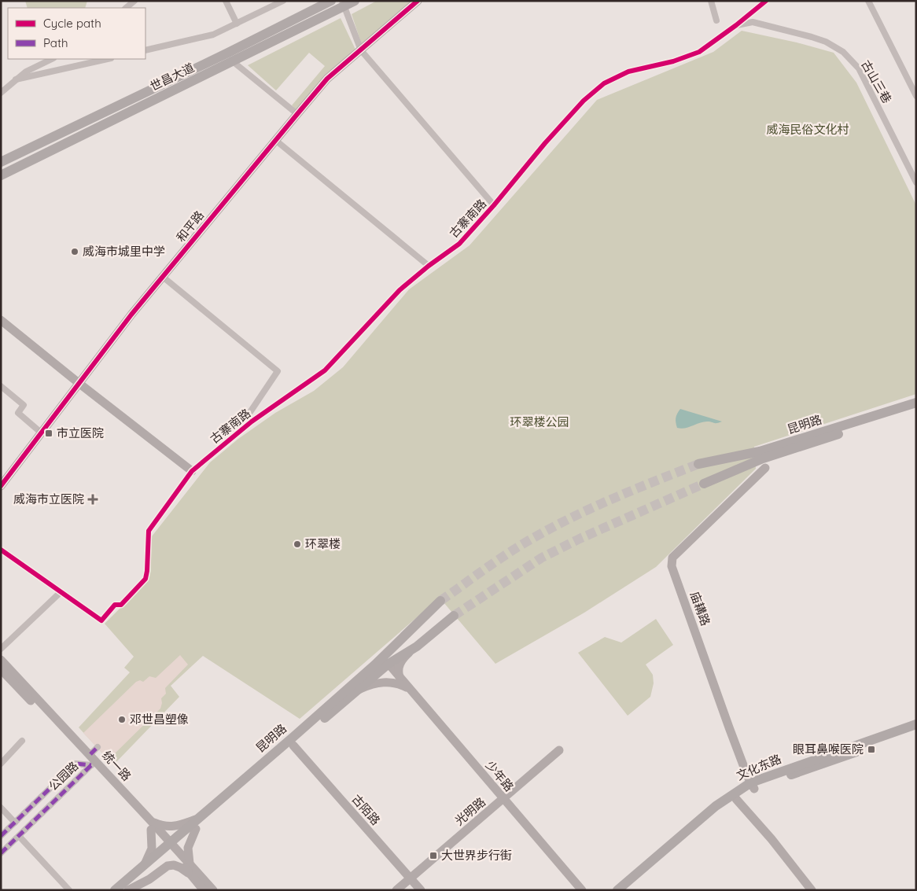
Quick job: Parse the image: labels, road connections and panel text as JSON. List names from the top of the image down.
{
  "streets": {
    "main road": ["世昌大道", "昆明路", "文化东路"],
    "street": [
      "古山三巷",
      "古寨南路",
      "和平路",
      "庙耩路",
      "统一路",
      "公园路",
      "少年路",
      "古陌路",
      "光明路"
    ]
  },
  "crossings": [
    ["古山三巷", "古寨南路"],
    ["昆明路", "统一路"],
    ["昆明路", "少年路"],
    ["昆明路", "古陌路"],
    ["庙耩路", "文化东路"],
    ["统一路", "公园路"],
    ["少年路", "光明路"],
    ["古陌路", "光明路"]
  ],
  "parks": ["威海民俗文化村", "环翠楼公园"],
  "places": {
    "other": ["威海市城里中学", "环翠楼", "邓世昌塑像"],
    "transit": ["市立医院", "眼耳鼻喉医院", "大世界步行街"],
    "health": ["威海市立医院"]
  },
  "legend": ["Cycle path", "Path"]
}
